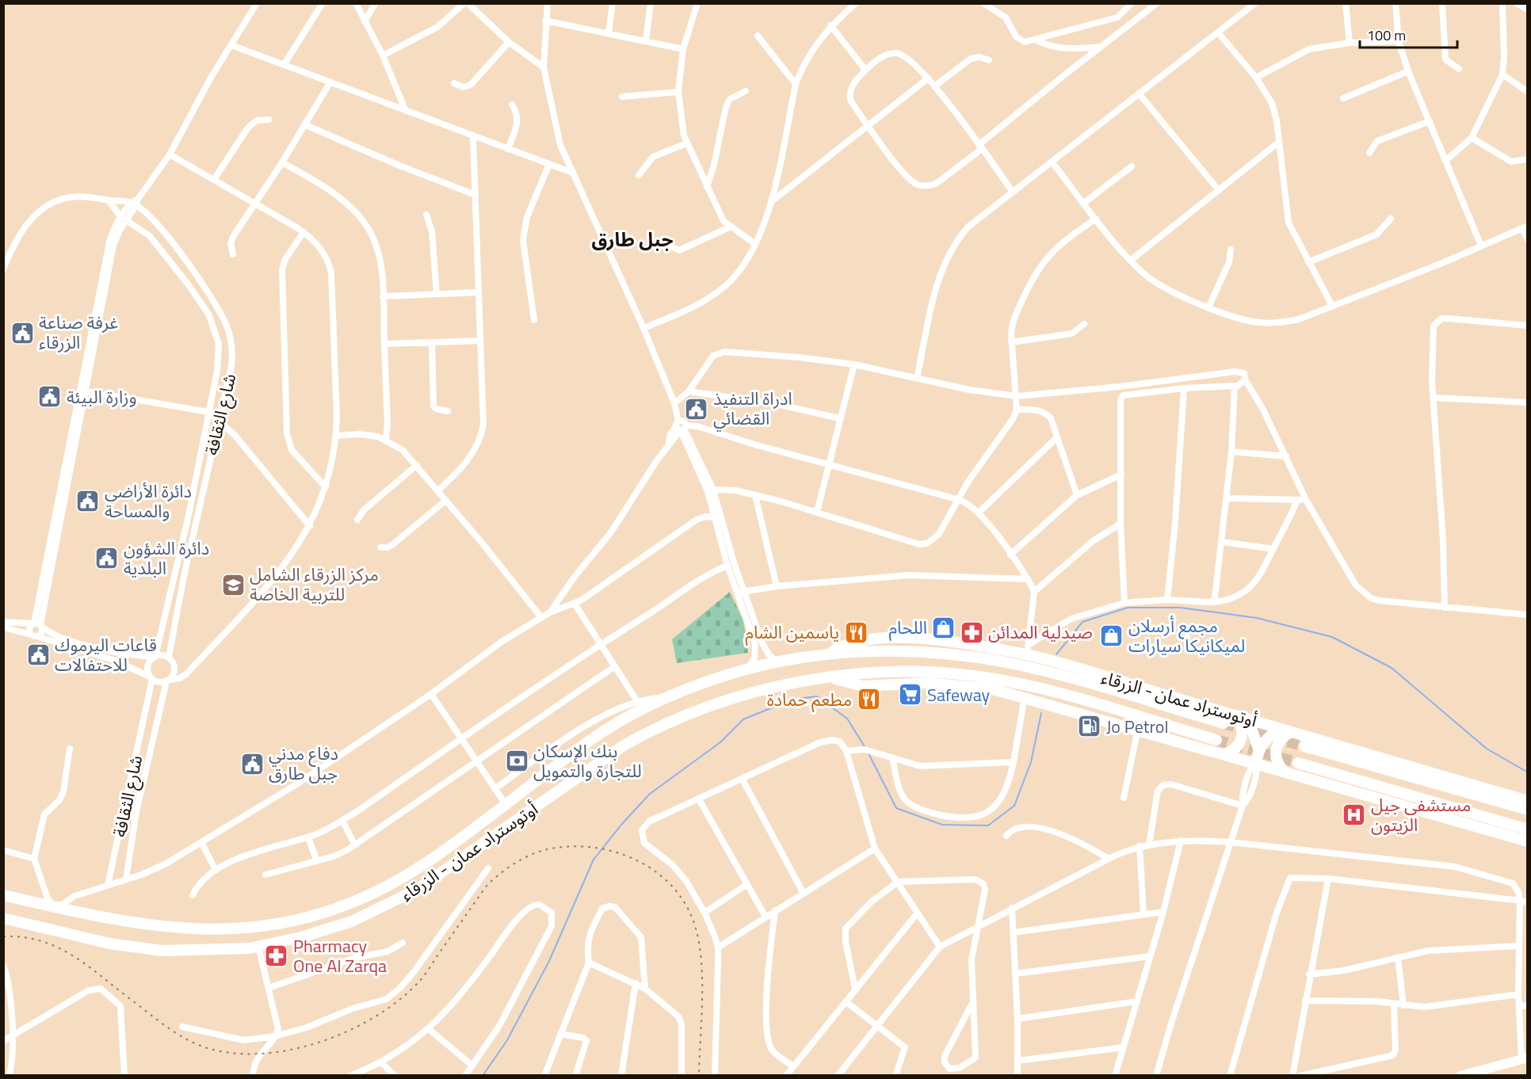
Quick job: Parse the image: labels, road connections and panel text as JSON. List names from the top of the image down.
{
  "streets": {
    "highway": ["أوتوستراد عمان - الزرقاء"],
    "street": ["شارع الثقافة"]
  },
  "districts": ["جبل طارق"],
  "places": {
    "public building": [
      "غرفة صناعة الزرقاء",
      "وزارة البيئة",
      "ادراة التنفيذ القضائي",
      "دائرة الأراضي والمساحة",
      "دائرة الشؤون البلدية",
      "قاعات اليرموك للاحتفالات",
      "دفاع مدني جبل طارق"
    ],
    "school or university": ["مركز الزرقاء الشامل للتربية الخاصة"],
    "shop": ["اللحام", "مجمع أرسلان لميكانيكا سيارات"],
    "restaurant": ["ياسمين الشام", "مطعم حمادة"],
    "pharmacy": ["صيدلية المدائن", "Pharmacy One Al Zarqa"],
    "supermarket": ["Safeway"],
    "fuel station": ["Jo Petrol"],
    "bank": ["بنك الإسكان للتجارة والتمويل"],
    "hospital": ["مستشفى جيل الزيتون"]
  },
  "scale_bar": "100 m"
}
